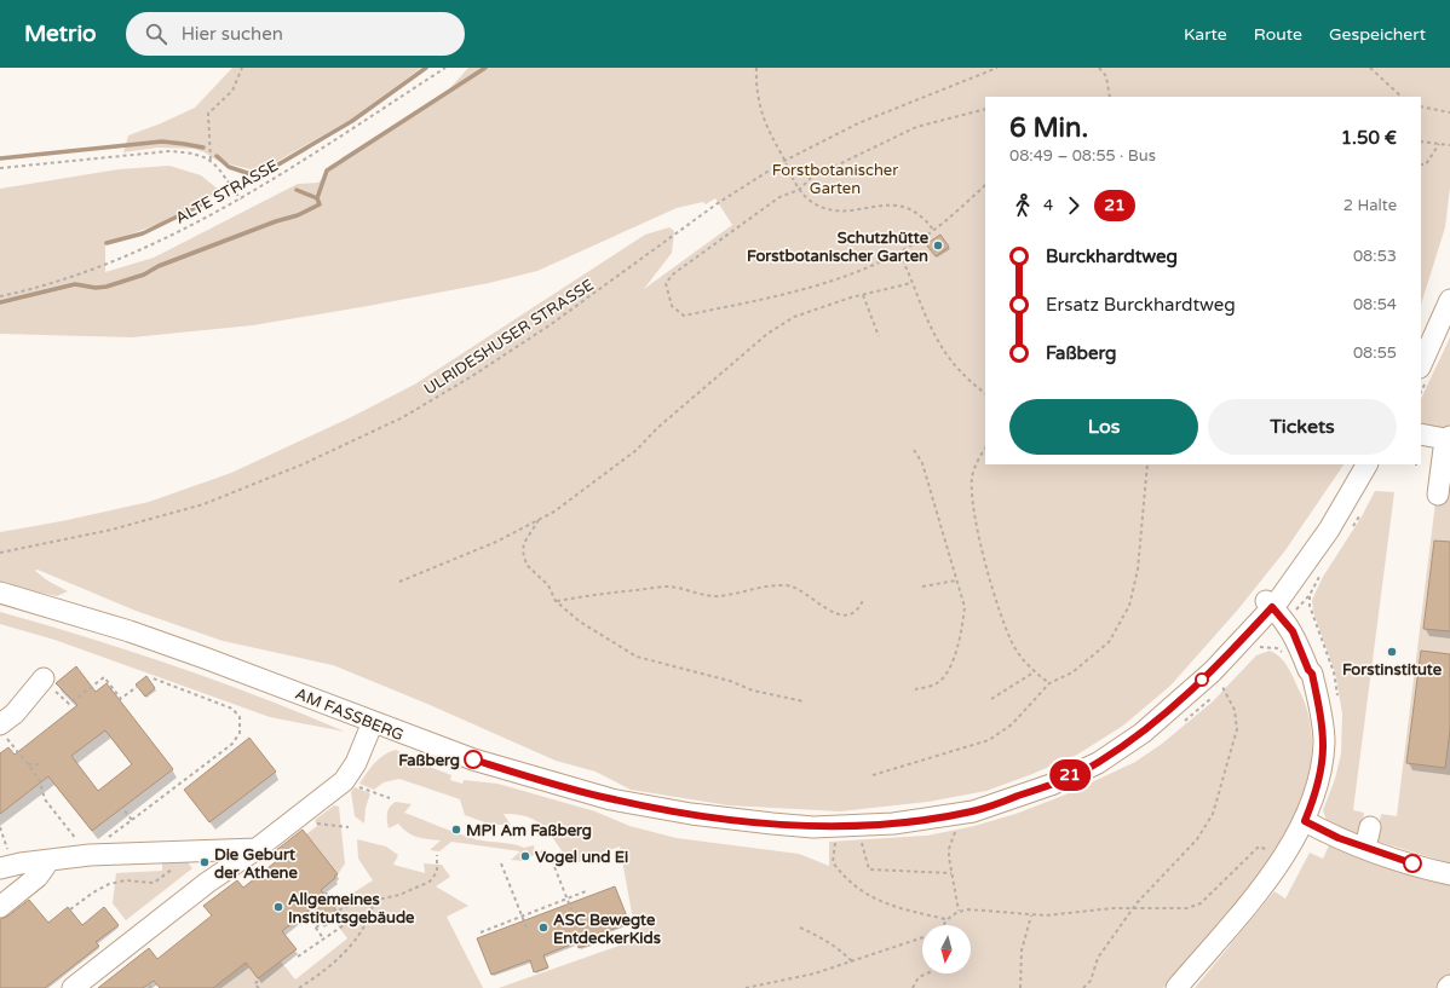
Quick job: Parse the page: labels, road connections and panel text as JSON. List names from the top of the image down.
{
  "streets": {
    "street": ["AM FASSBERG"],
    "path": ["ALTE STRASSE", "ULRIDESHUSER STRASSE"]
  },
  "parks": ["Forstbotanischer Garten"],
  "places": [
    "Schutzhütte Forstbotanischer Garten",
    "Forstinstitute",
    "Faßberg",
    "MPI Am Faßberg",
    "Vogel und Ei",
    "Die Geburt der Athene",
    "Allgemeines Institutsgebäude",
    "ASC Bewegte EntdeckerKids"
  ],
  "lines": ["bus line 21"],
  "north": "bottom",
  "page": {
    "header": "Metrio",
    "search": "Hier suchen",
    "nav": ["Karte", "Route", "Gespeichert"],
    "on_map": "21",
    "heading": ["6 Min.", "08:49 – 08:55 · Bus", "1.50 €"],
    "legs": ["4", "21", "2 Halte"],
    "list": [
      {
        "name": "Burckhardtweg",
        "value": "08:53"
      },
      {
        "name": "Ersatz Burckhardtweg",
        "value": "08:54"
      },
      {
        "name": "Faßberg",
        "value": "08:55"
      }
    ],
    "buttons": ["Los", "Tickets"]
  }
}
